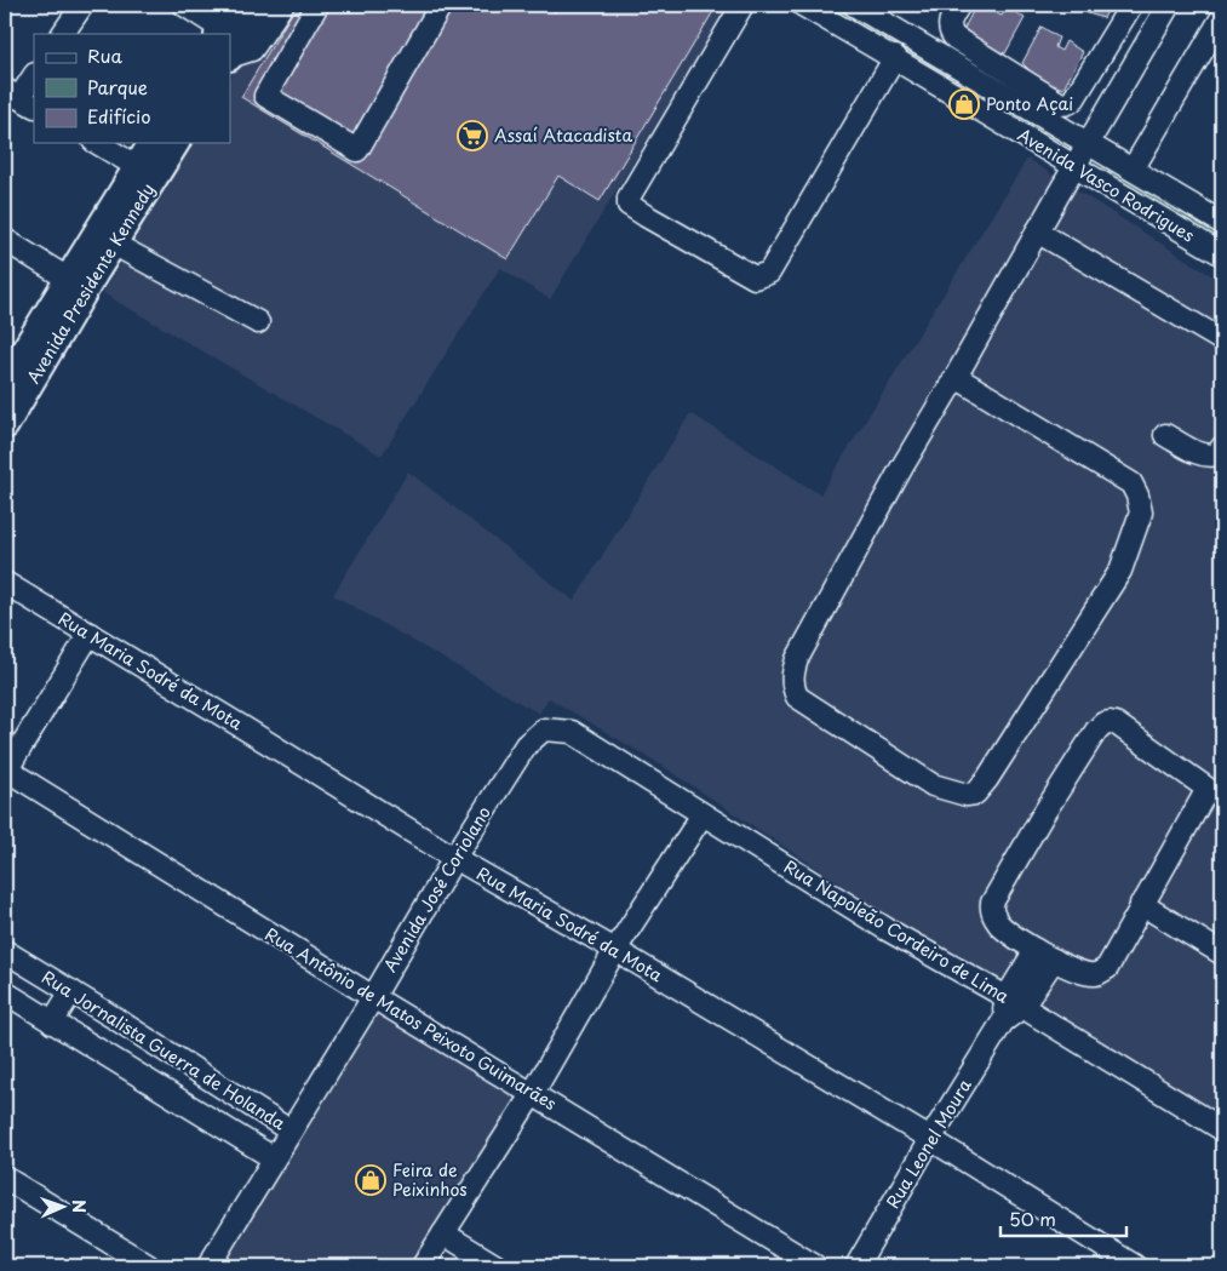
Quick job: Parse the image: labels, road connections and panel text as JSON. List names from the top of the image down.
{
  "streets": {
    "main road": ["Avenida Presidente Kennedy"],
    "street": [
      "Avenida Vasco Rodrigues",
      "Rua Maria Sodré da Mota",
      "Avenida José Coriolano",
      "Rua Napoleão Cordeiro de Lima",
      "Rua Antônio de Matos Peixoto Guimarães",
      "Rua Jornalista Guerra de Holanda",
      "Rua Leonel Moura"
    ]
  },
  "crossings": [
    ["Rua Maria Sodré da Mota", "Avenida José Coriolano"],
    ["Rua Maria Sodré da Mota", "Rua Leonel Moura"],
    ["Avenida José Coriolano", "Rua Napoleão Cordeiro de Lima"],
    ["Avenida José Coriolano", "Rua Antônio de Matos Peixoto Guimarães"],
    ["Avenida José Coriolano", "Rua Jornalista Guerra de Holanda"],
    ["Rua Napoleão Cordeiro de Lima", "Rua Leonel Moura"]
  ],
  "places": {
    "shop": ["Ponto Açai", "Feira de Peixinhos"],
    "supermarket": ["Assaí Atacadista"]
  },
  "legend": ["Rua", "Parque", "Edifício"],
  "scale_bar": "50 m",
  "north": "right"
}
